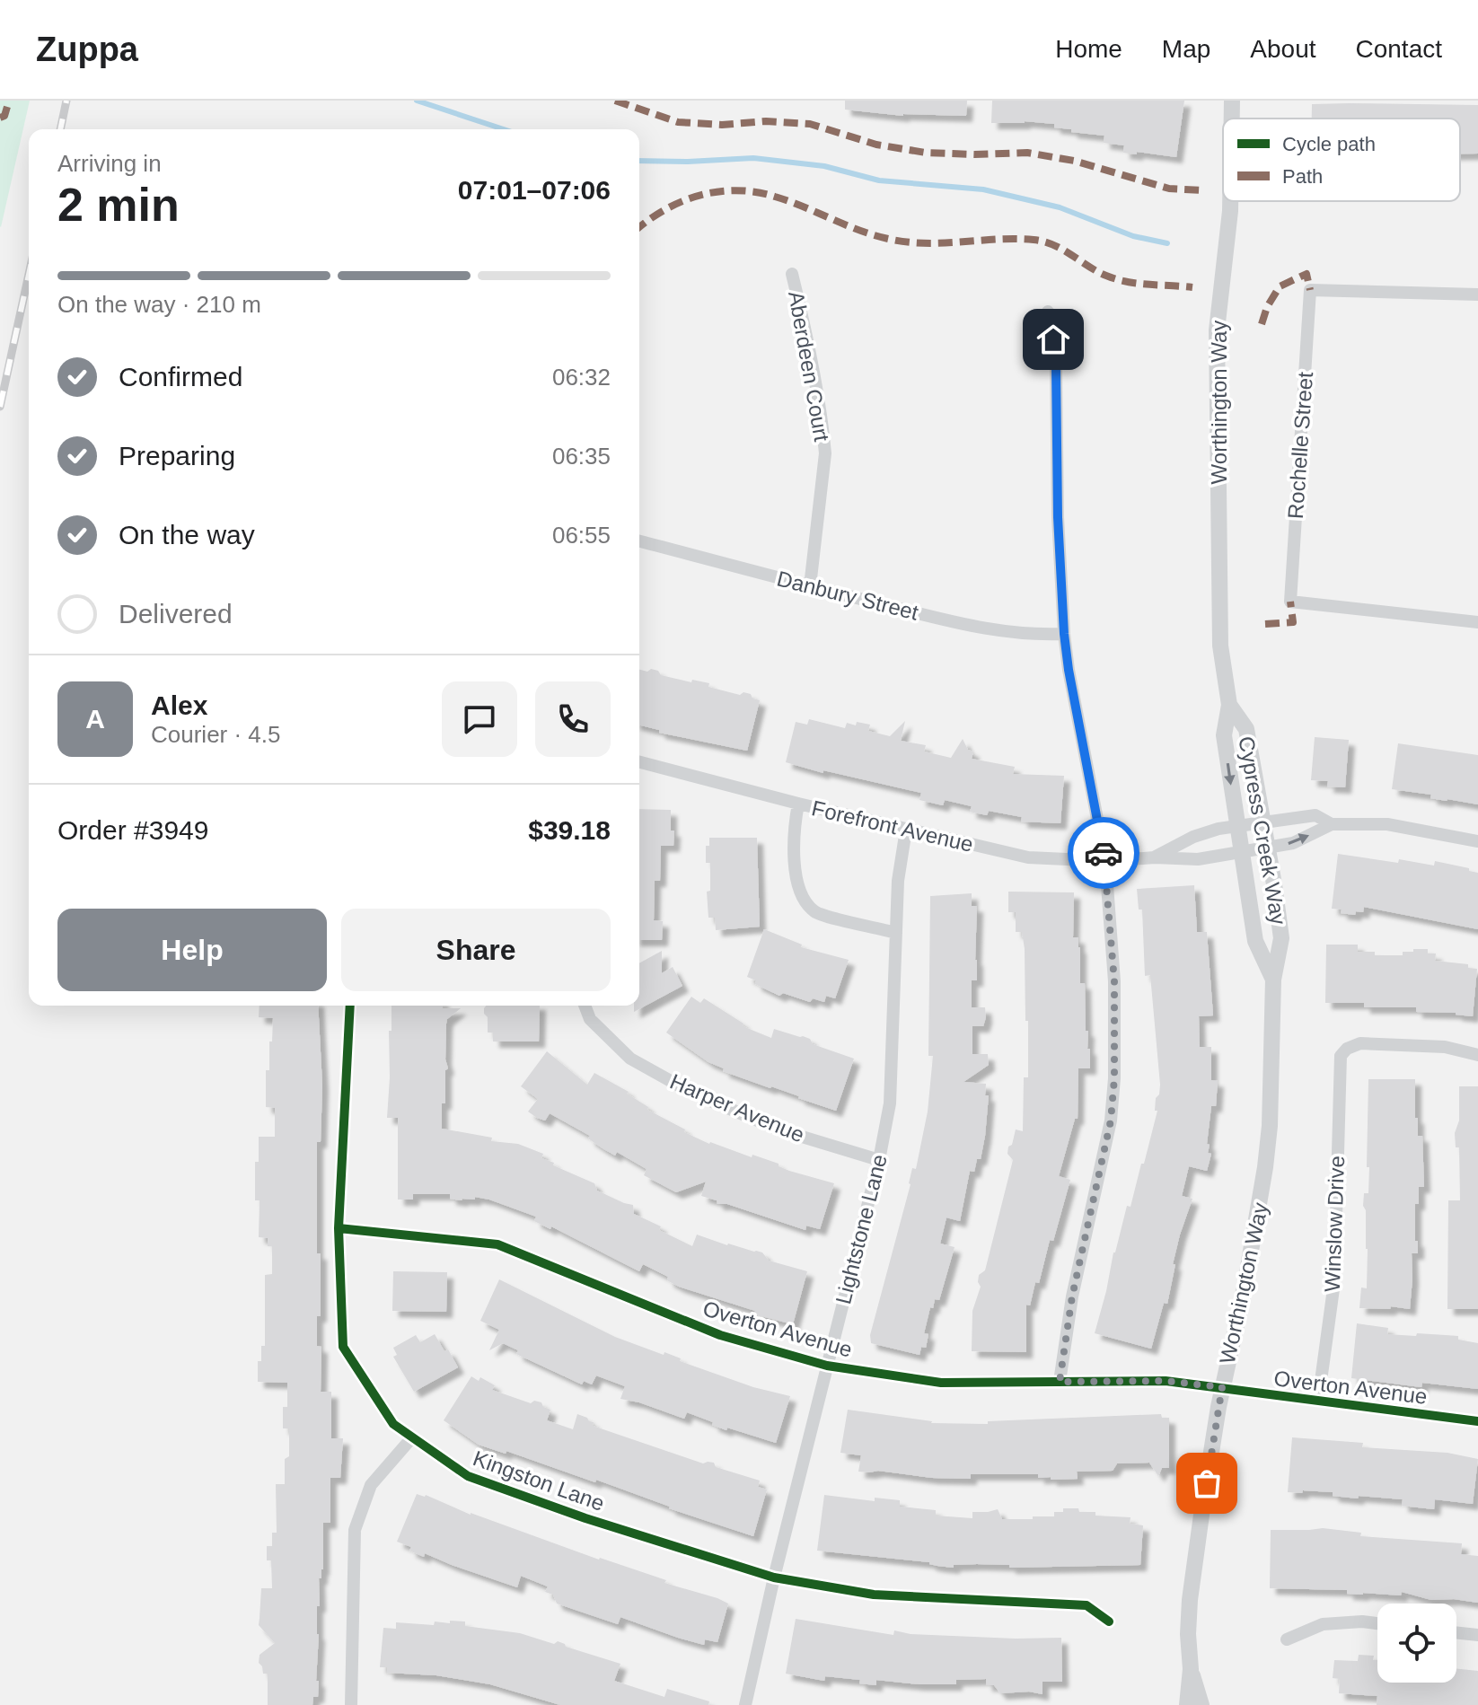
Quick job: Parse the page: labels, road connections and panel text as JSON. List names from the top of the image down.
{
  "streets": {
    "street": [
      "Aberdeen Court",
      "Worthington Way",
      "Rochelle Street",
      "Danbury Street",
      "Forefront Avenue",
      "Cypress Creek Way",
      "Harper Avenue",
      "Winslow Drive",
      "Lightstone Lane",
      "Overton Avenue",
      "Kingston Lane"
    ]
  },
  "crossings": [
    ["Aberdeen Court", "Danbury Street"],
    ["Worthington Way", "Cypress Creek Way"],
    ["Worthington Way", "Overton Avenue"],
    ["Forefront Avenue", "Cypress Creek Way"],
    ["Forefront Avenue", "Lightstone Lane"],
    ["Harper Avenue", "Lightstone Lane"],
    ["Winslow Drive", "Overton Avenue"],
    ["Lightstone Lane", "Overton Avenue"],
    ["Lightstone Lane", "Kingston Lane"],
    ["Overton Avenue", "Kingston Lane"]
  ],
  "legend": ["Cycle path", "Path"],
  "page": {
    "header": "Zuppa",
    "nav": [
      "Home",
      "Map",
      "About",
      "Contact"
    ],
    "heading": ["2 min", "Arriving in", "07:01–07:06"],
    "panel": [
      "Alex",
      "Courier · 4.5",
      "Order #3949",
      "$39.18"
    ],
    "bar": "On the way · 210 m",
    "list": [
      ["Confirmed", "06:32"],
      ["Preparing", "06:35"],
      ["On the way", "06:55"],
      "Delivered"
    ],
    "round": "A",
    "buttons": ["Help", "Share"]
  }
}
